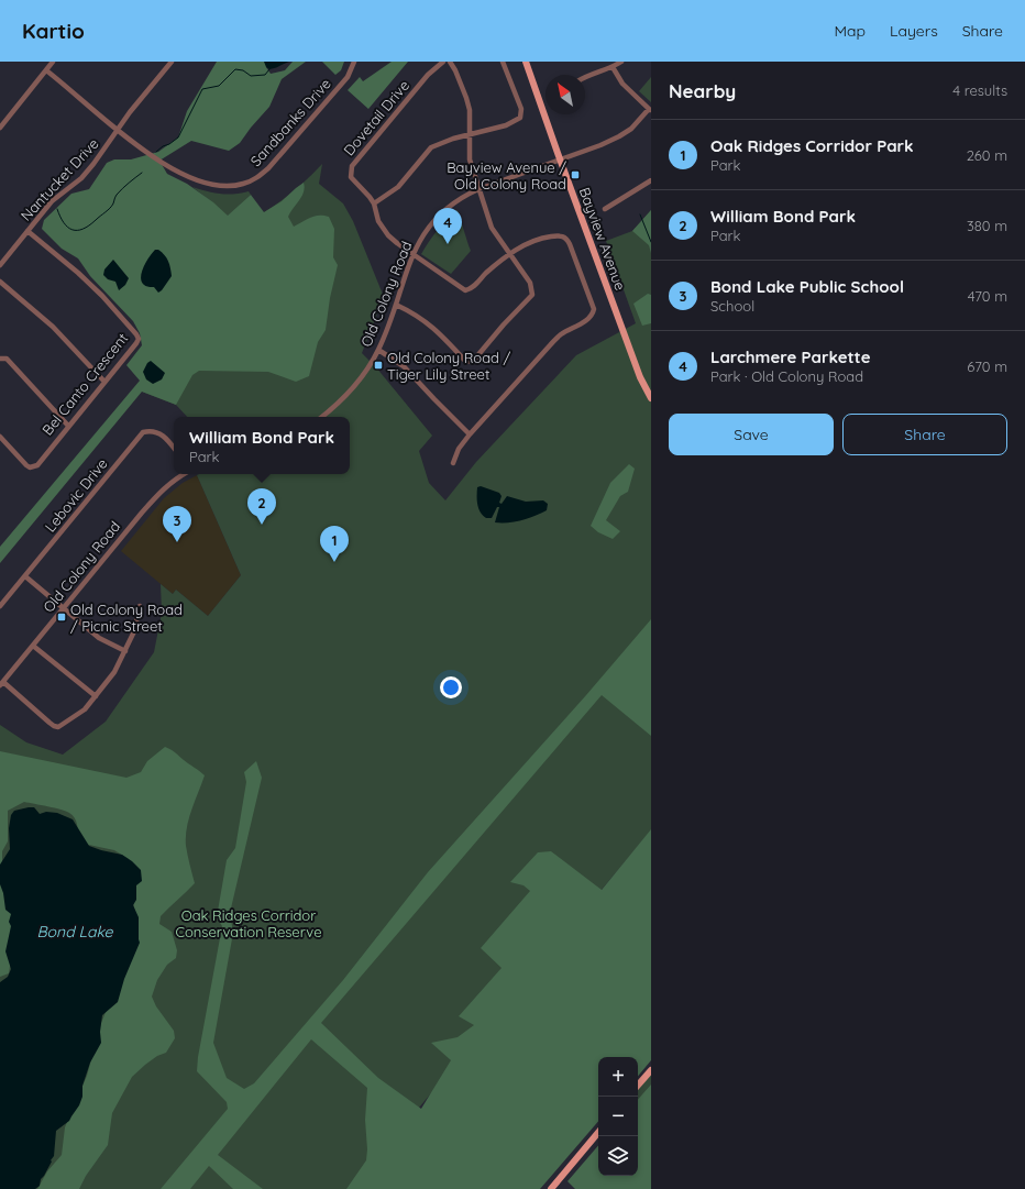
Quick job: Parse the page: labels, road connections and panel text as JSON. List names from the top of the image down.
{
  "streets": {
    "main road": ["Bayview Avenue"],
    "street": [
      "Dovetail Drive",
      "Sandbanks Drive",
      "Nantucket Drive",
      "Old Colony Road",
      "Bel Canto Crescent",
      "Lebovic Drive"
    ]
  },
  "crossings": [
    ["Dovetail Drive", "Old Colony Road"],
    ["Sandbanks Drive", "Nantucket Drive"],
    ["Nantucket Drive", "Bel Canto Crescent"],
    ["Bayview Avenue", "Old Colony Road"]
  ],
  "water": ["Bond Lake"],
  "parks": ["Oak Ridges Corridor Conservation Reserve"],
  "places": {
    "transit": ["Bayview Avenue / Old Colony Road", "Old Colony Road / Tiger Lily Street", "Old Colony Road / Picnic Street"]
  },
  "north": "top left",
  "page": {
    "header": "Kartio",
    "nav": ["Map", "Layers", "Share"],
    "heading": ["Nearby", "4 results"],
    "list": [
      {
        "mark": "1",
        "name": "Oak Ridges Corridor Park",
        "note": "Park",
        "value": "260 m"
      },
      {
        "mark": "2",
        "name": "William Bond Park",
        "note": "Park",
        "value": "380 m"
      },
      {
        "mark": "3",
        "name": "Bond Lake Public School",
        "note": "School",
        "value": "470 m"
      },
      {
        "mark": "4",
        "name": "Larchmere Parkette",
        "note": "Park · Old Colony Road",
        "value": "670 m"
      }
    ],
    "pins": [
      "4",
      "2",
      "3",
      "1"
    ],
    "buttons": ["Save", "Share"],
    "popup": ["William Bond Park", "Park"],
    "map_buttons": ["+", "−"]
  }
}
